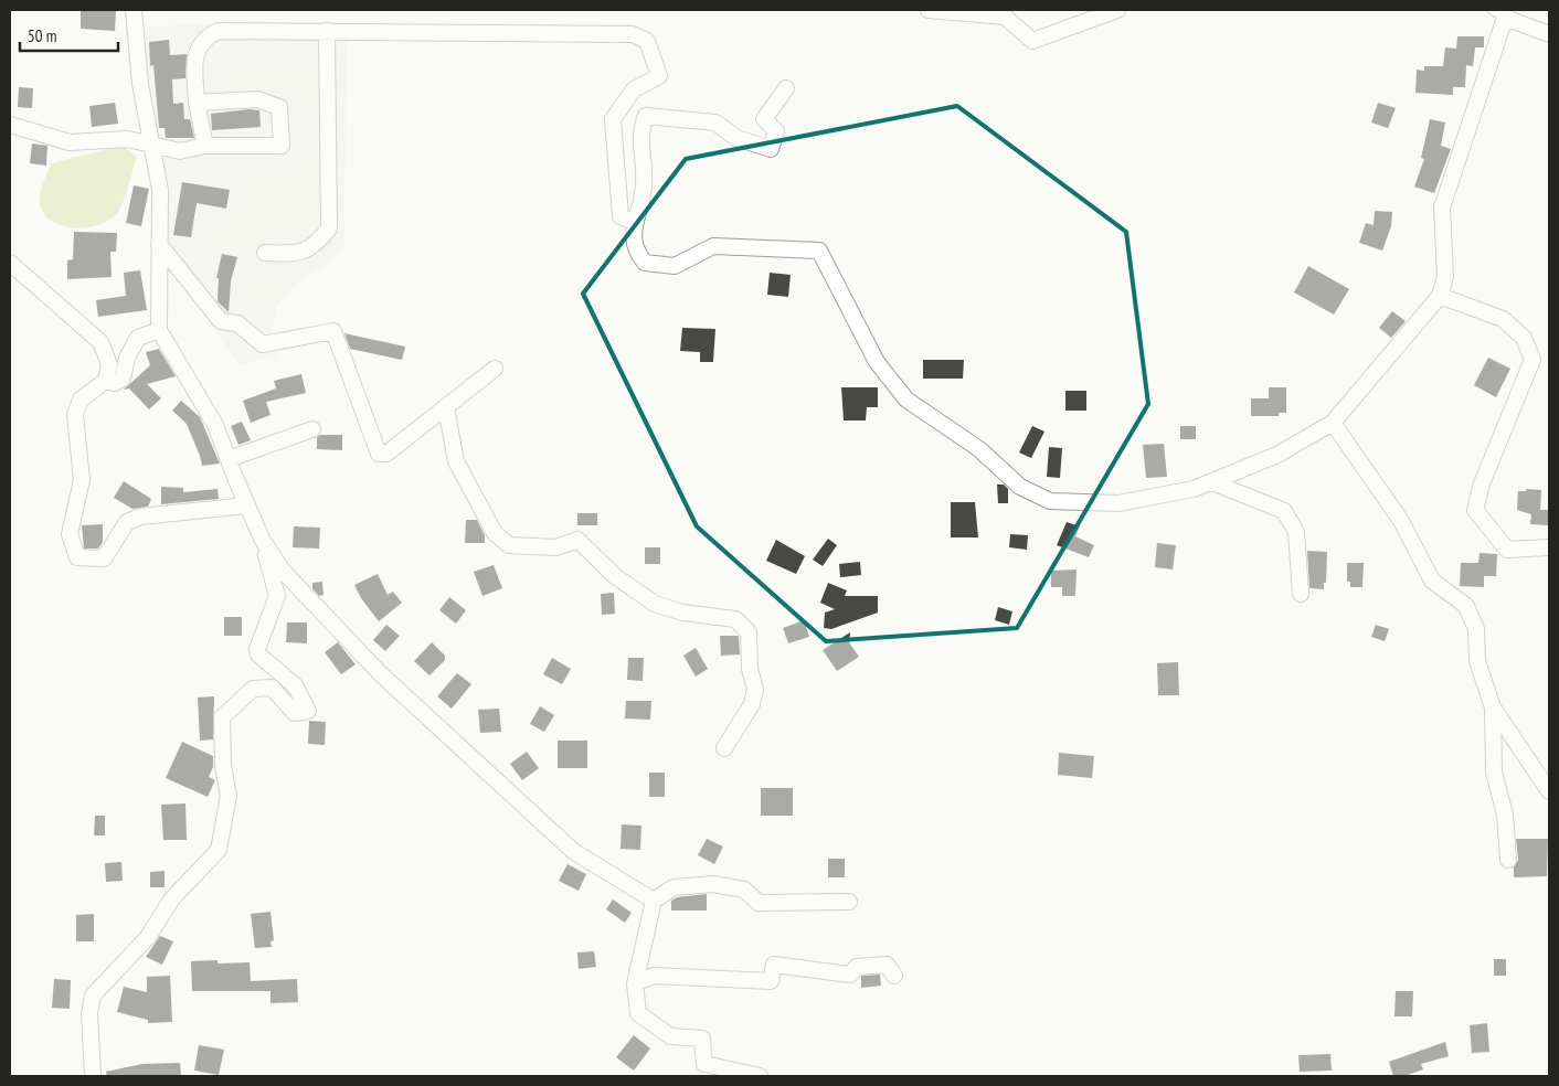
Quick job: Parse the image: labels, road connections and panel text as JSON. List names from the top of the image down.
{
  "scale_bar": "50 m"
}
